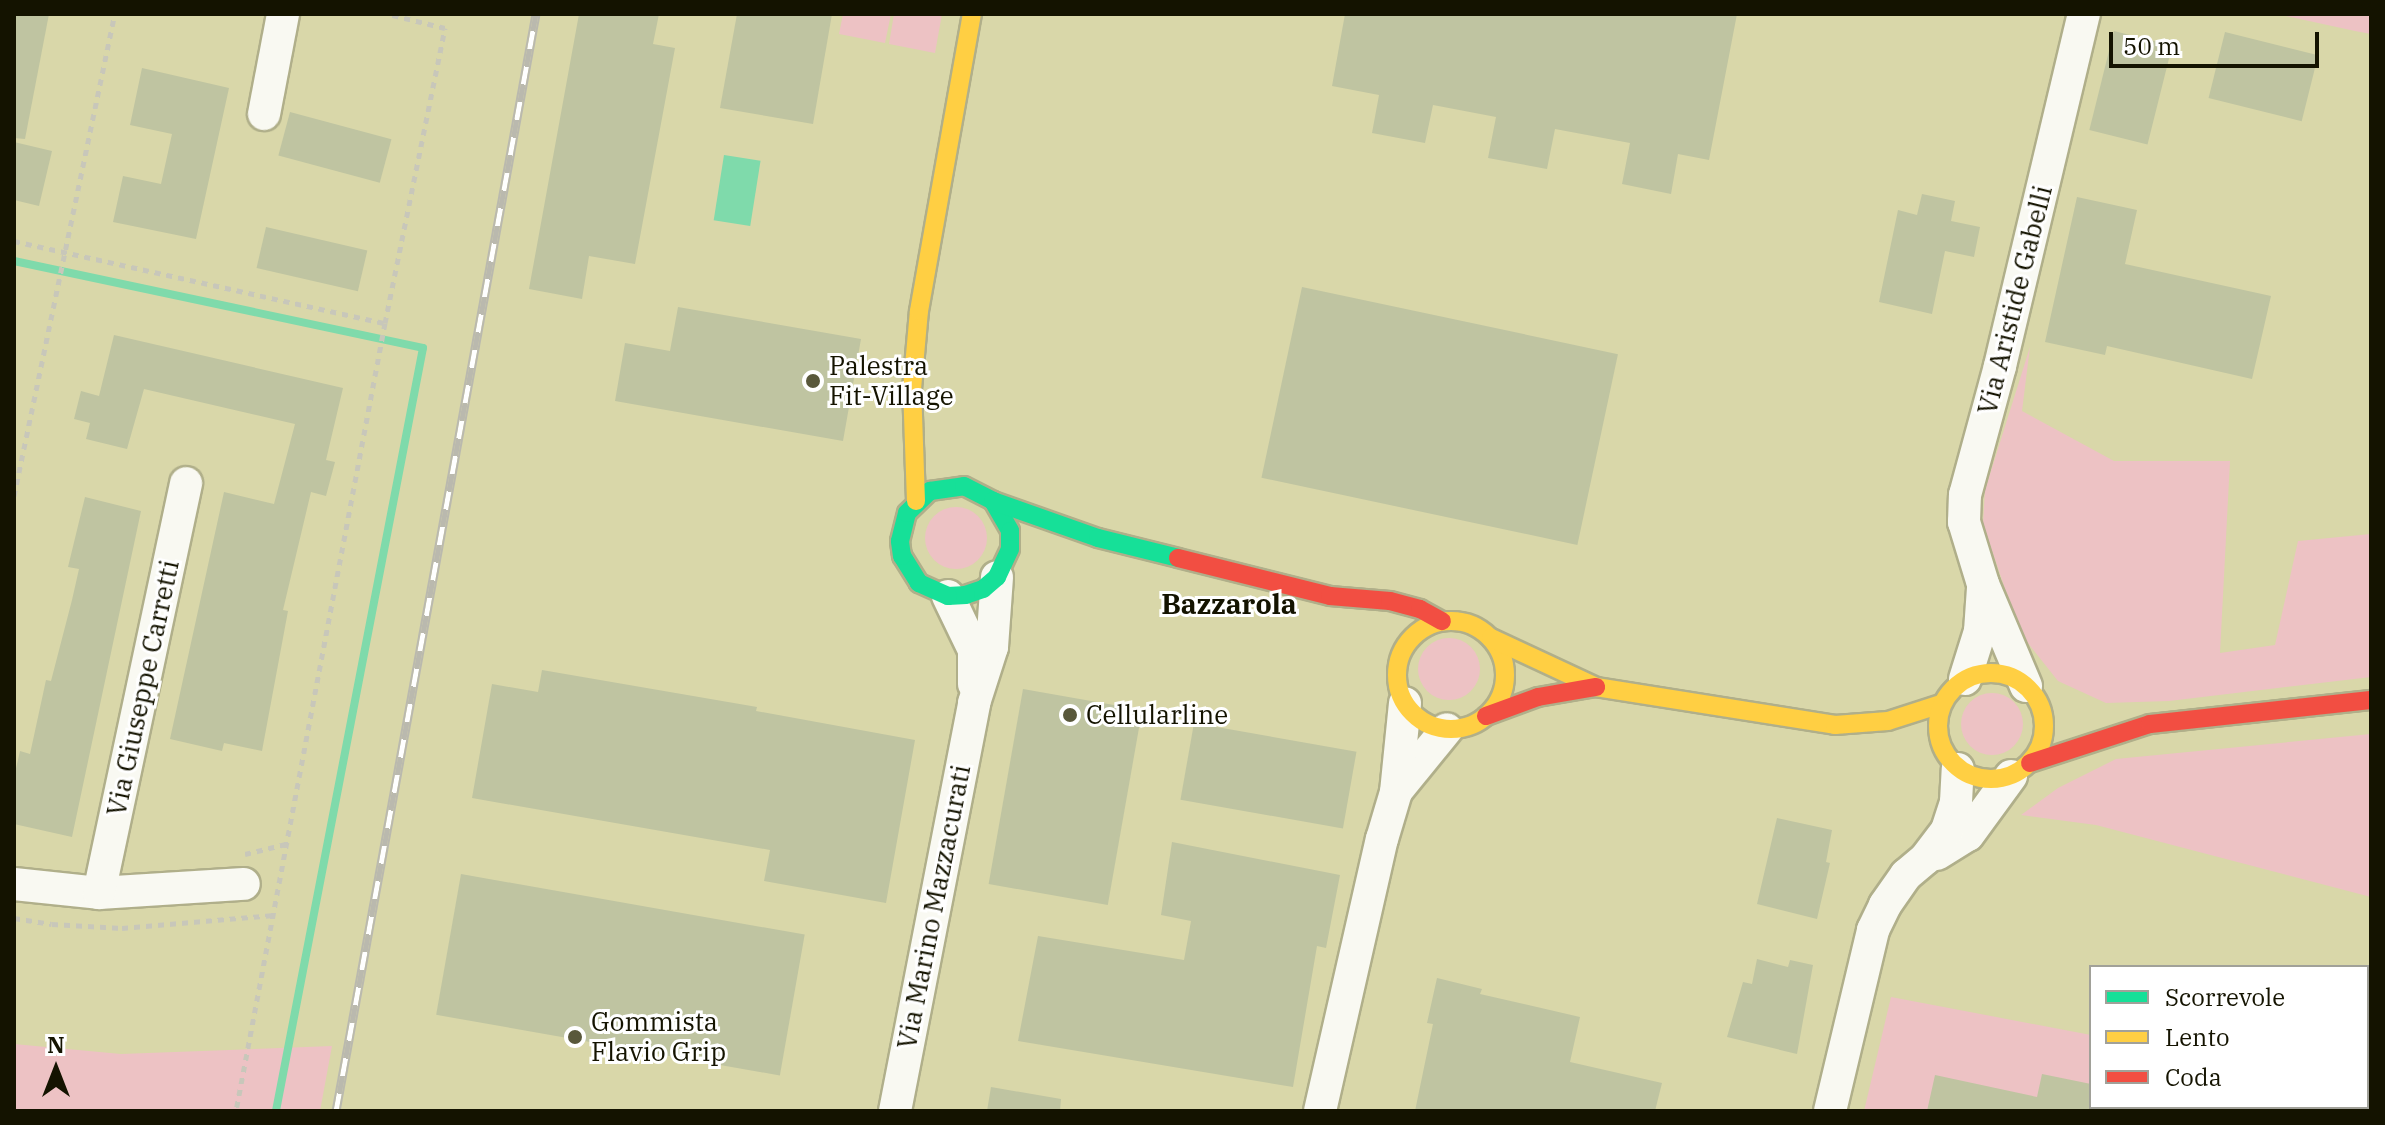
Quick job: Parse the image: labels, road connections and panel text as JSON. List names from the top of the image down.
{
  "streets": {
    "street": ["Via Aristide Gabelli", "Via Giuseppe Carretti", "Via Marino Mazzacurati"]
  },
  "districts": ["Bazzarola"],
  "places": ["Palestra Fit-Village", "Cellularline", "Gommista Flavio Grip"],
  "legend": ["Scorrevole", "Lento", "Coda"],
  "scale_bar": "50 m",
  "north": "top"
}
